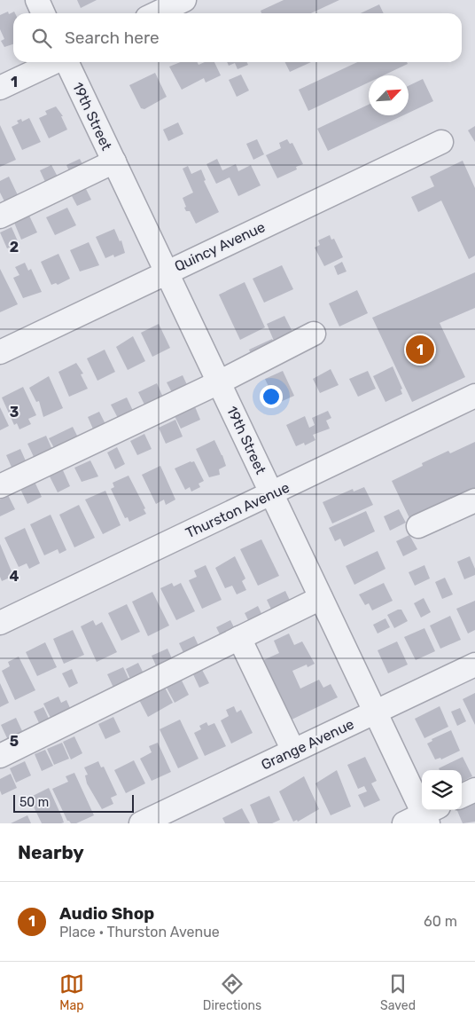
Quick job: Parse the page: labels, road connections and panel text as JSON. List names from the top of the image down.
{
  "streets": {
    "street": [
      "19th Street",
      "Quincy Avenue",
      "Thurston Avenue",
      "Grange Avenue"
    ]
  },
  "crossings": [
    ["19th Street", "Quincy Avenue"],
    ["19th Street", "Thurston Avenue"],
    ["19th Street", "Grange Avenue"]
  ],
  "scale_bar": "50 m",
  "north": "top right",
  "page": {
    "search": "Search here",
    "pins": "1",
    "scale": "50 m",
    "heading": "Nearby",
    "list": [
      {
        "mark": "1",
        "name": "Audio Shop",
        "note": "Place · Thurston Avenue",
        "value": "60 m"
      }
    ],
    "nav": ["Map", "Directions", "Saved"]
  },
  "grid": {
    "rows": [
      "1",
      "2",
      "3",
      "4",
      "5"
    ]
  }
}
